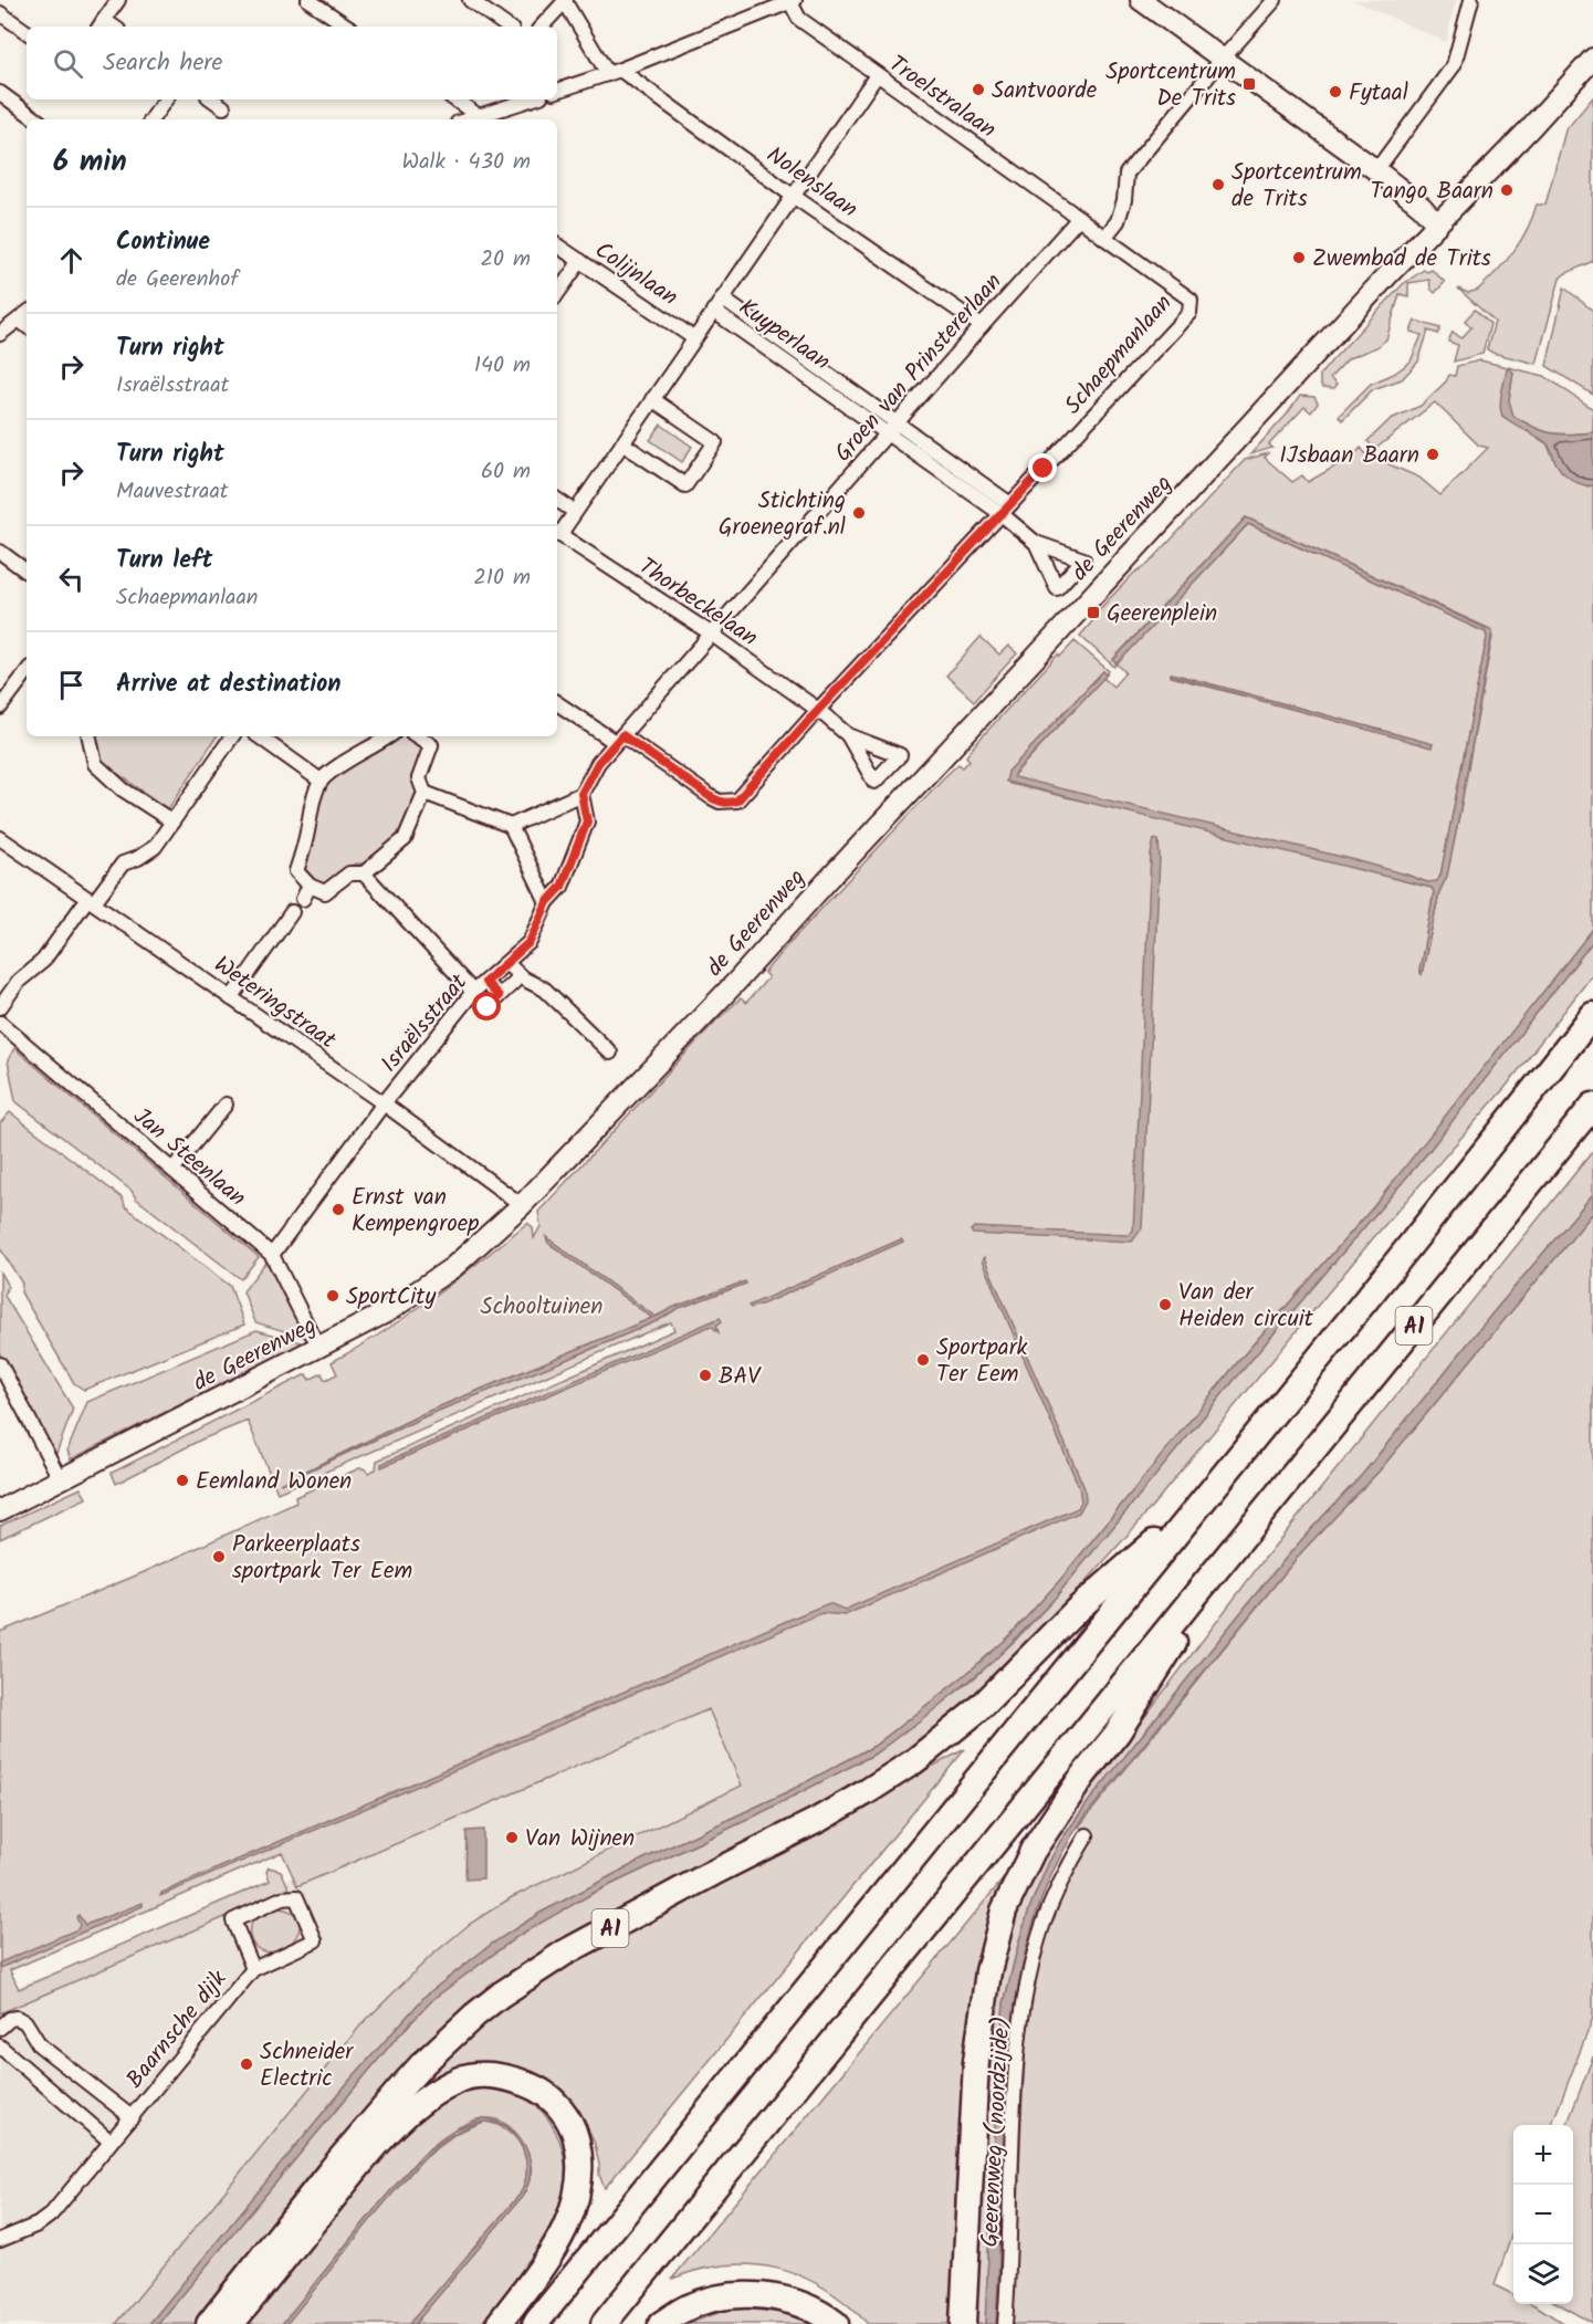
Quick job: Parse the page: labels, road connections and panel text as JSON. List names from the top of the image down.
{
  "streets": {
    "highway": ["A1"],
    "main road": ["de Geerenweg"],
    "street": [
      "Troelstralaan",
      "Nolenslaan",
      "Colijnlaan",
      "Kuyperlaan",
      "Schaepmanlaan",
      "Groen van Prinstererlaan",
      "Thorbeckelaan",
      "Weteringstraat",
      "Israëlsstraat",
      "Jan Steenlaan",
      "Baarnsche dijk",
      "Geerenweg (noordzijde)"
    ]
  },
  "crossings": [
    ["Troelstralaan", "Groen van Prinstererlaan"],
    ["Nolenslaan", "Groen van Prinstererlaan"],
    ["Kuyperlaan", "Schaepmanlaan"],
    ["Kuyperlaan", "Groen van Prinstererlaan"],
    ["Schaepmanlaan", "Groen van Prinstererlaan"],
    ["Schaepmanlaan", "Thorbeckelaan"],
    ["Groen van Prinstererlaan", "Thorbeckelaan"],
    ["de Geerenweg", "Weteringstraat"],
    ["de Geerenweg", "Jan Steenlaan"],
    ["Weteringstraat", "Israëlsstraat"],
    ["Israëlsstraat", "Jan Steenlaan"]
  ],
  "parks": ["Schooltuinen"],
  "places": {
    "transit": ["Sportcentrum De Trits", "Geerenplein"],
    "other": [
      "Santvoorde",
      "Fytaal",
      "Sportcentrum de Trits",
      "Tango Baarn",
      "Zwembad de Trits",
      "IJsbaan Baarn",
      "Stichting Groenegraf.nl",
      "Ernst van Kempengroep",
      "SportCity",
      "Van der Heiden circuit",
      "Sportpark Ter Eem",
      "BAV",
      "Eemland Wonen",
      "Parkeerplaats sportpark Ter Eem",
      "Van Wijnen",
      "Schneider Electric"
    ]
  },
  "page": {
    "search": "Search here",
    "heading": ["6 min", "Walk · 430 m"],
    "list": [
      ["Continue", "de Geerenhof", "20 m"],
      ["Turn right", "Israëlsstraat", "140 m"],
      ["Turn right", "Mauvestraat", "60 m"],
      ["Turn left", "Schaepmanlaan", "210 m"],
      "Arrive at destination"
    ],
    "map_buttons": ["+", "−"]
  }
}
